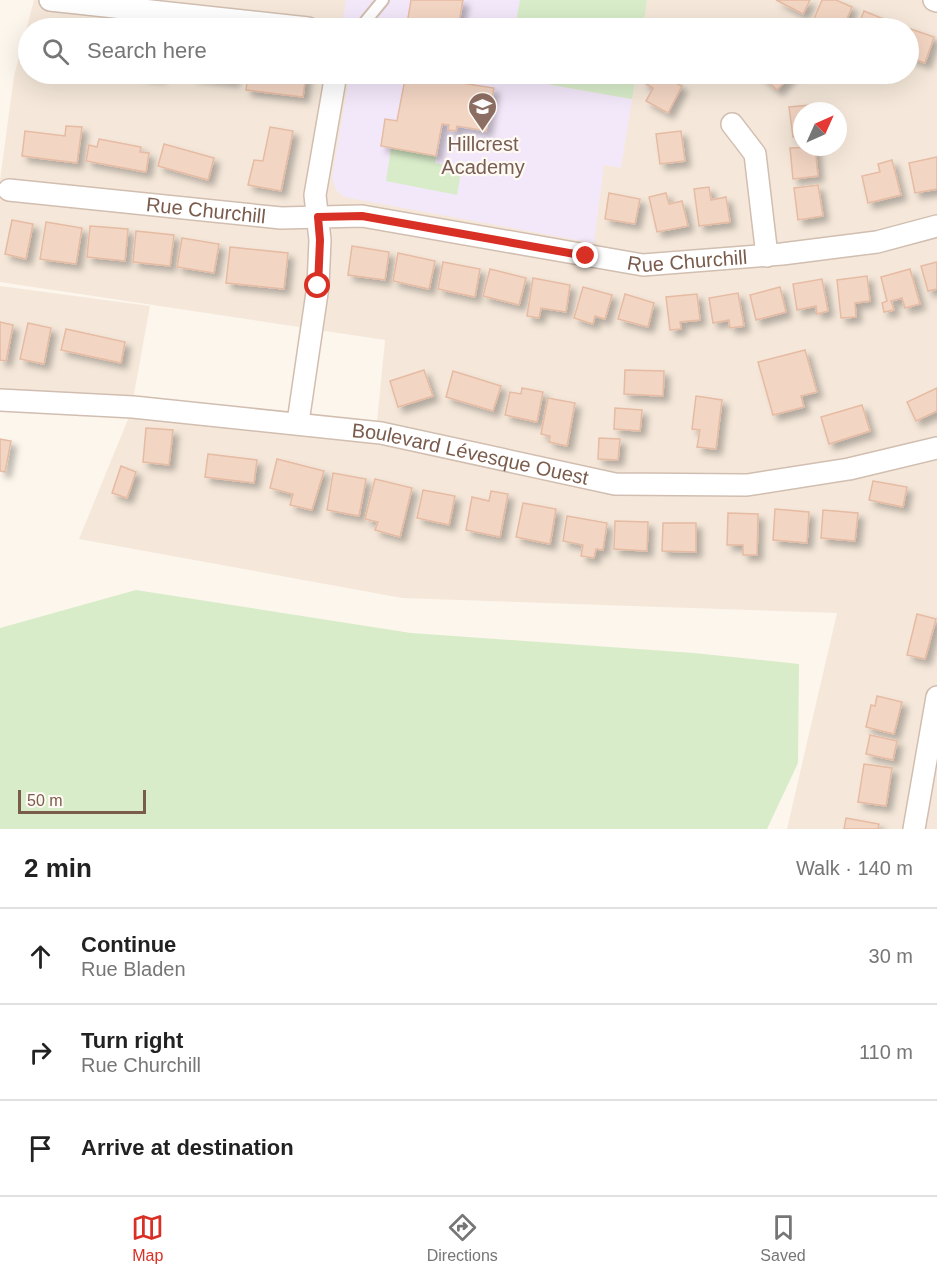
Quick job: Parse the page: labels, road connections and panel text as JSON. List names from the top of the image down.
{
  "streets": {
    "street": ["Rue Churchill", "Boulevard Lévesque Ouest"]
  },
  "places": {
    "school or university": ["Hillcrest Academy"]
  },
  "scale_bar": "50 m",
  "north": "top right",
  "page": {
    "search": "Search here",
    "scale": "50 m",
    "heading": ["2 min", "Walk · 140 m"],
    "list": [
      ["Continue", "Rue Bladen", "30 m"],
      ["Turn right", "Rue Churchill", "110 m"],
      "Arrive at destination"
    ],
    "nav": ["Map", "Directions", "Saved"]
  }
}
